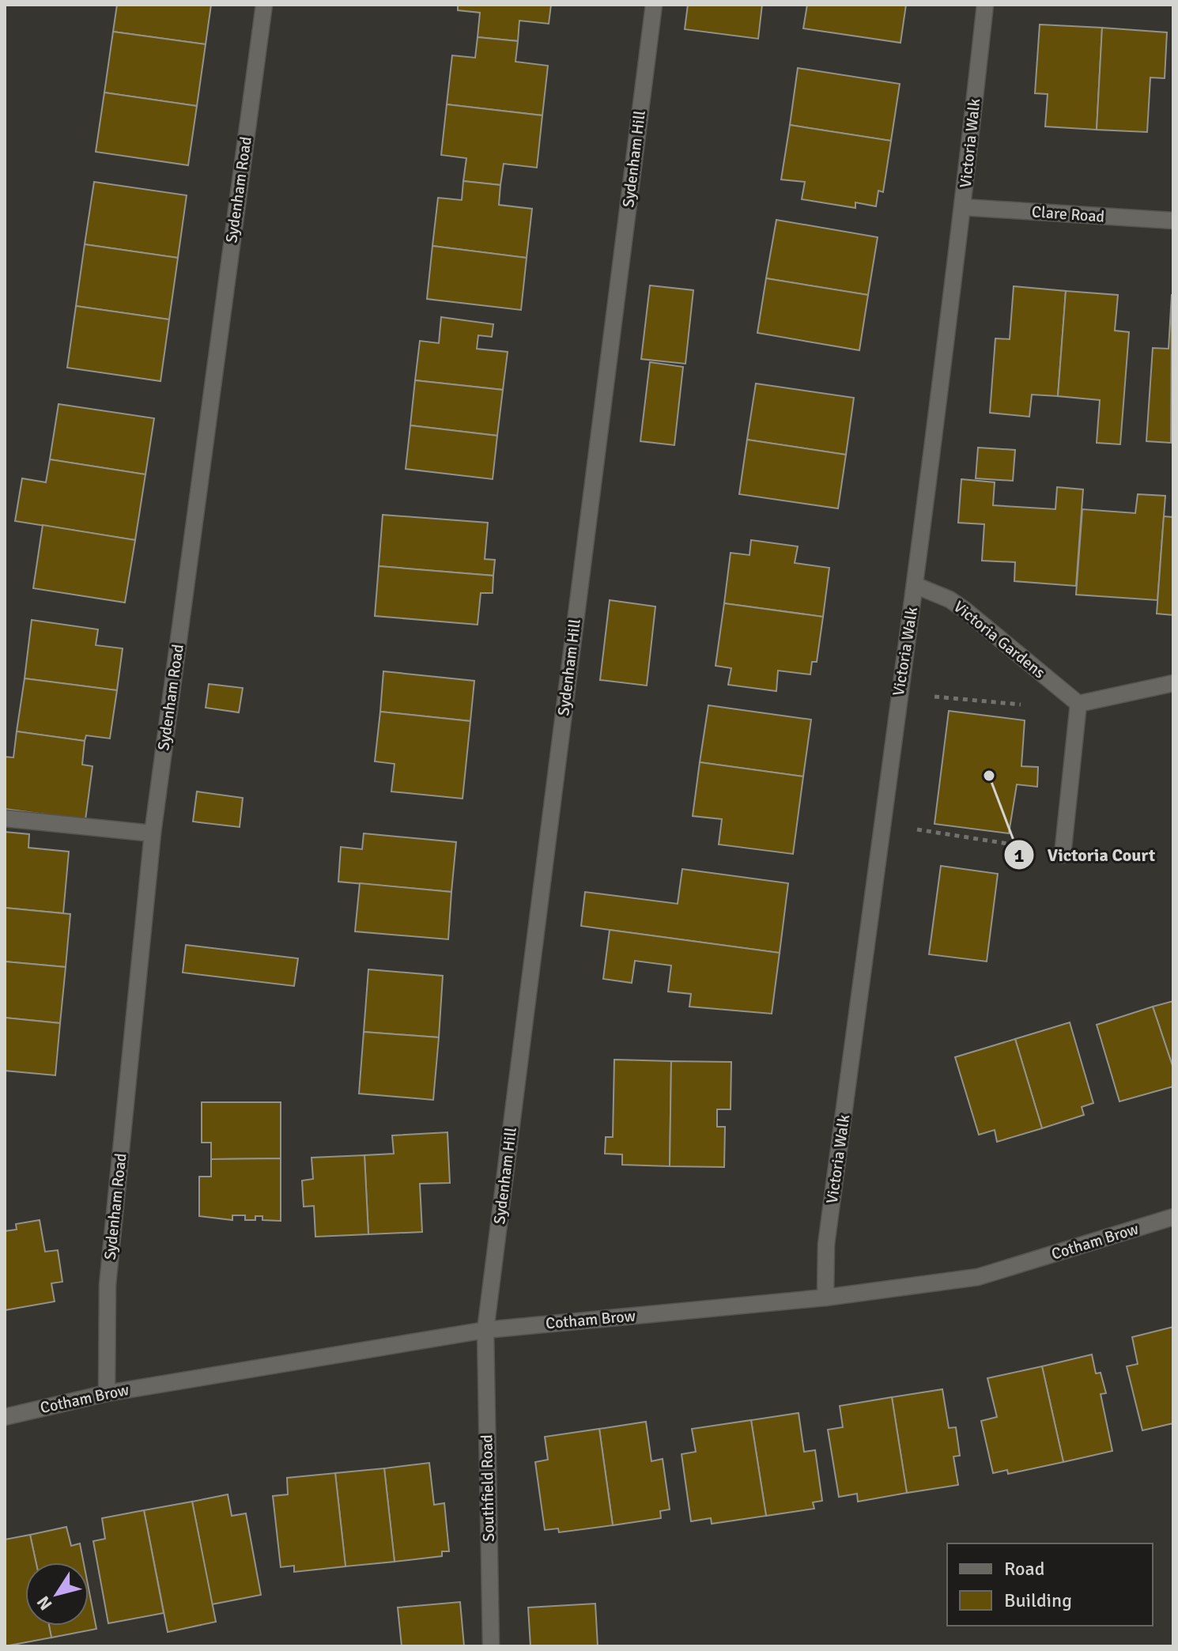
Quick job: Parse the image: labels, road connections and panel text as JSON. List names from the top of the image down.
{
  "streets": {
    "street": [
      "Victoria Walk",
      "Sydenham Hill",
      "Sydenham Road",
      "Clare Road",
      "Victoria Gardens",
      "Cotham Brow",
      "Southfield Road"
    ]
  },
  "crossings": [
    ["Victoria Walk", "Clare Road"],
    ["Victoria Walk", "Victoria Gardens"],
    ["Victoria Walk", "Cotham Brow"],
    ["Sydenham Hill", "Cotham Brow"],
    ["Sydenham Hill", "Southfield Road"],
    ["Sydenham Road", "Cotham Brow"],
    ["Cotham Brow", "Southfield Road"]
  ],
  "places": ["Victoria Court"],
  "legend": ["Road", "Building"],
  "north": "bottom left"
}
